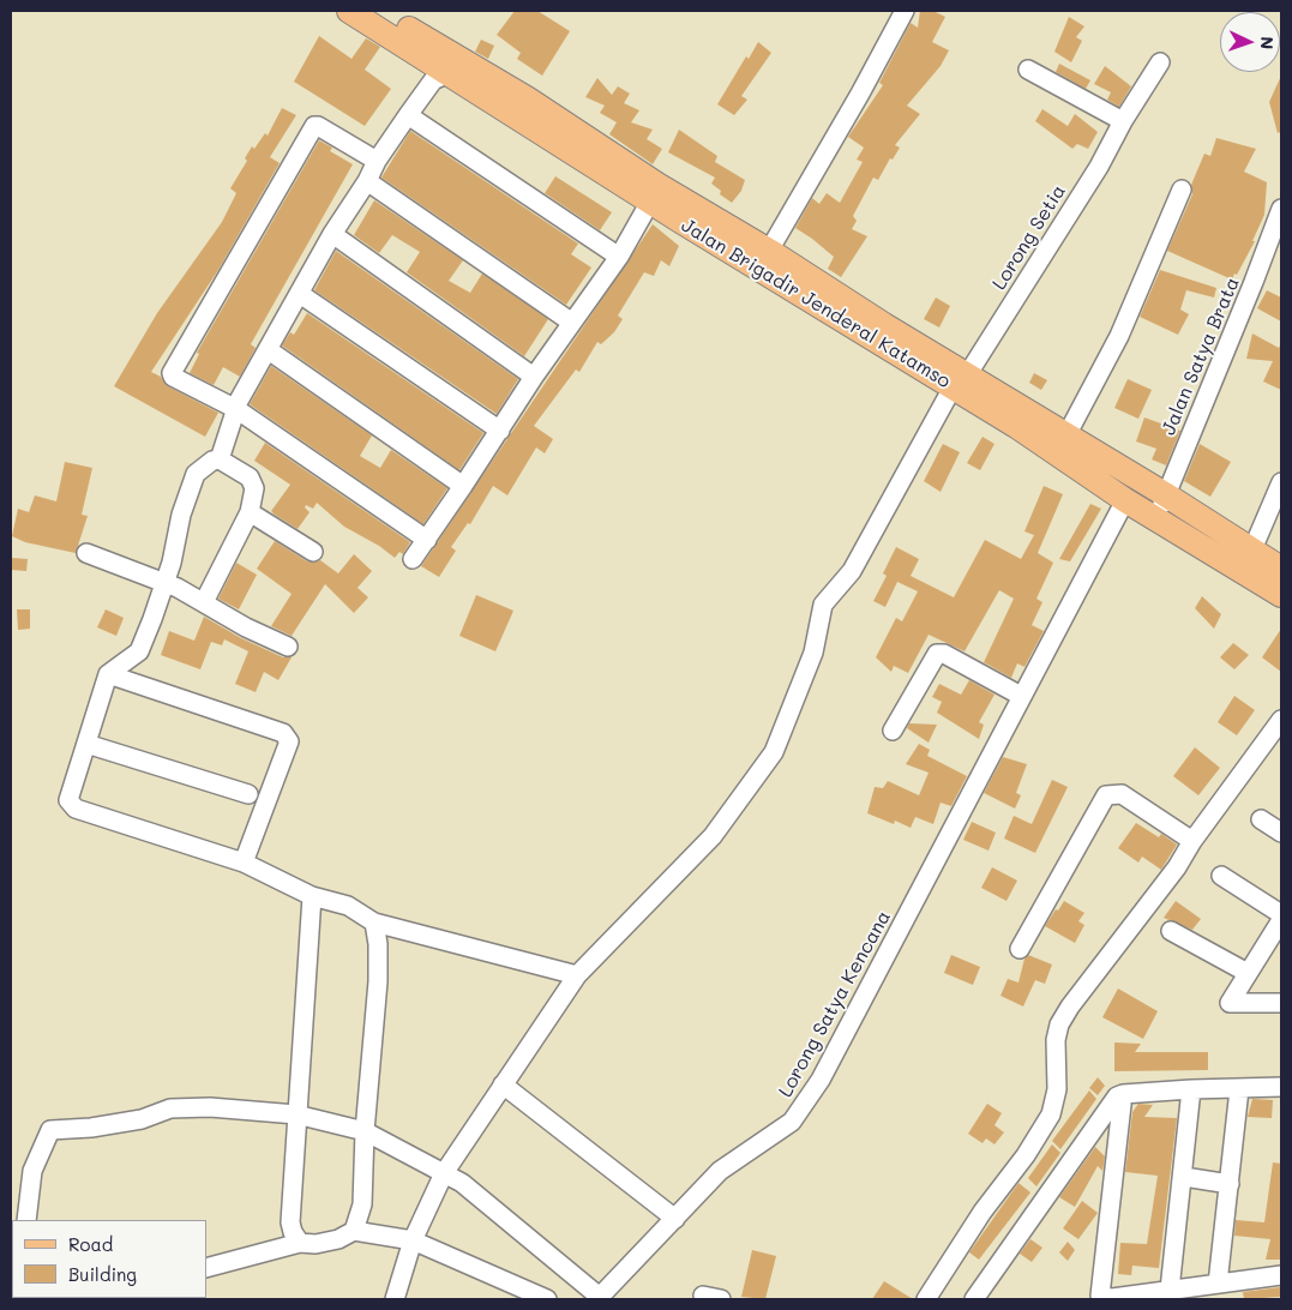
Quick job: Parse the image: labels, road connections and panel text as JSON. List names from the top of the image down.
{
  "streets": {
    "main road": ["Jalan Brigadir Jenderal Katamso"],
    "street": ["Lorong Setia", "Jalan Satya Brata", "Lorong Satya Kencana"]
  },
  "crossings": [
    ["Lorong Setia", "Jalan Brigadir Jenderal Katamso"],
    ["Lorong Setia", "Lorong Satya Kencana"],
    ["Jalan Brigadir Jenderal Katamso", "Jalan Satya Brata"],
    ["Jalan Brigadir Jenderal Katamso", "Lorong Satya Kencana"]
  ],
  "legend": ["Road", "Building"],
  "north": "right"
}
